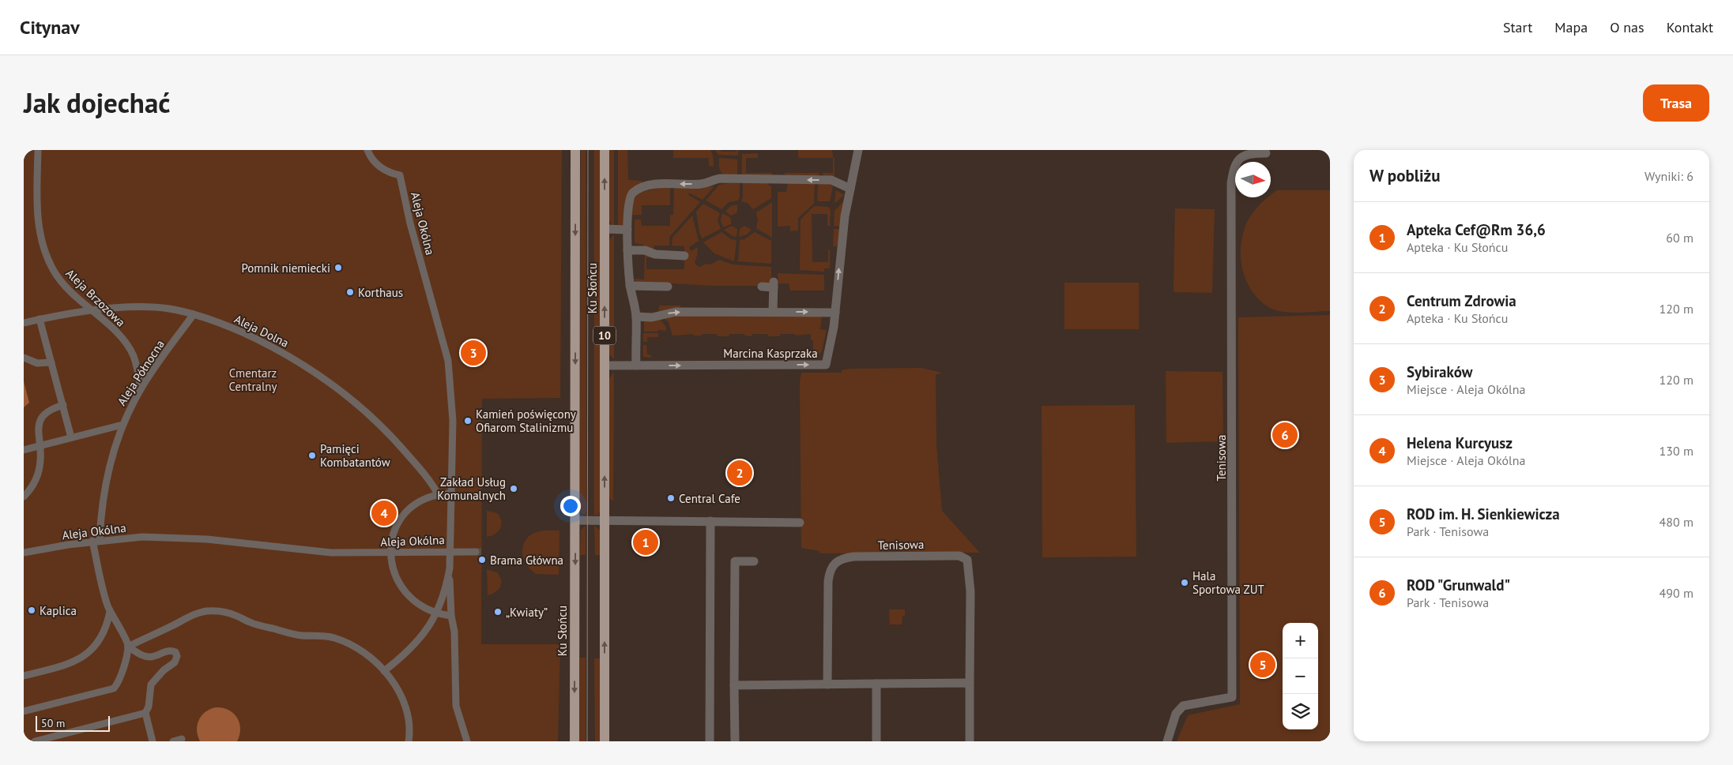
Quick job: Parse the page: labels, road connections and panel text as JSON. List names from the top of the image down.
{
  "streets": {
    "main road": ["Ku Słońcu", "10"],
    "street": [
      "Aleja Okólna",
      "Aleja Brzozowa",
      "Aleja Dolna",
      "Marcina Kasprzaka",
      "Aleja Północna",
      "Tenisowa"
    ]
  },
  "crossings": [
    ["Aleja Okólna", "Aleja Północna"],
    ["Ku Słońcu", "Marcina Kasprzaka"],
    ["Aleja Brzozowa", "Aleja Dolna"],
    ["Aleja Brzozowa", "Aleja Północna"],
    ["Aleja Dolna", "Aleja Północna"]
  ],
  "parks": ["Cmentarz Centralny"],
  "places": [
    "Pomnik niemiecki",
    "Korthaus",
    "Kamień poświęcony Ofiarom Stalinizmu",
    "Pamięci Kombatantów",
    "Zakład Usług Komunalnych",
    "Central Cafe",
    "Brama Główna",
    "Hala Sportowa ZUT",
    "Kaplica",
    "„Kwiaty”"
  ],
  "scale_bar": "50 m",
  "north": "right",
  "page": {
    "header": "Citynav",
    "nav": [
      "Start",
      "Mapa",
      "O nas",
      "Kontakt"
    ],
    "title": "Jak dojechać",
    "buttons": "Trasa",
    "heading": ["W pobliżu", "Wyniki: 6"],
    "list": [
      {
        "mark": "1",
        "name": "Apteka Cef@Rm 36,6",
        "note": "Apteka · Ku Słońcu",
        "value": "60 m"
      },
      {
        "mark": "2",
        "name": "Centrum Zdrowia",
        "note": "Apteka · Ku Słońcu",
        "value": "120 m"
      },
      {
        "mark": "3",
        "name": "Sybiraków",
        "note": "Miejsce · Aleja Okólna",
        "value": "120 m"
      },
      {
        "mark": "4",
        "name": "Helena Kurcyusz",
        "note": "Miejsce · Aleja Okólna",
        "value": "130 m"
      },
      {
        "mark": "5",
        "name": "ROD im. H. Sienkiewicza",
        "note": "Park · Tenisowa",
        "value": "480 m"
      },
      {
        "mark": "6",
        "name": "ROD \"Grunwald\"",
        "note": "Park · Tenisowa",
        "value": "490 m"
      }
    ],
    "pins": [
      "3",
      "6",
      "2",
      "4",
      "1",
      "5"
    ],
    "map_buttons": ["+", "−"],
    "scale": "50 m"
  }
}
